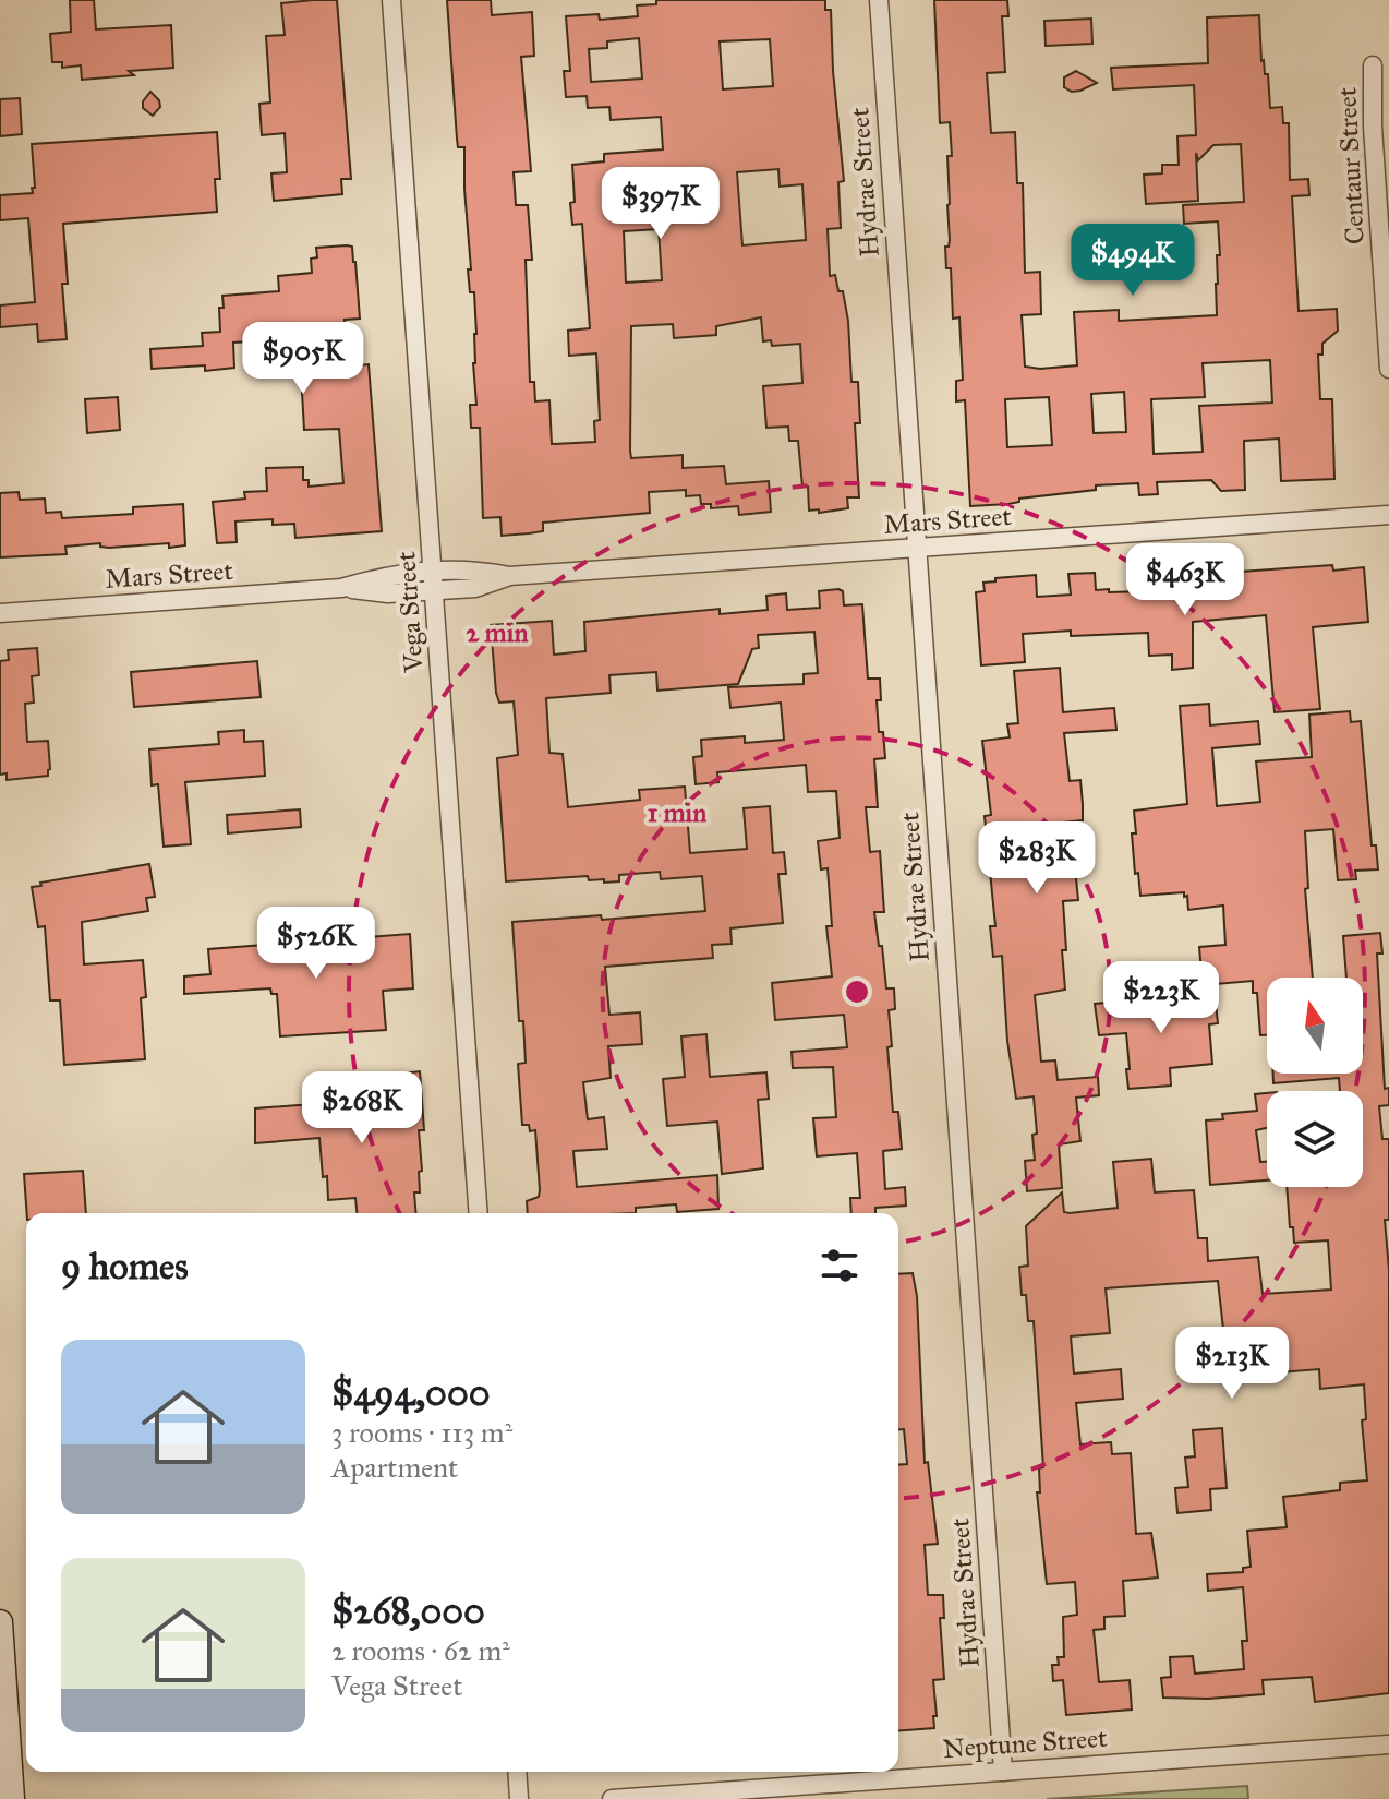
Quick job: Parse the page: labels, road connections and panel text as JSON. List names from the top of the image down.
{
  "streets": {
    "street": [
      "Centaur Street",
      "Hydrae Street",
      "Mars Street",
      "Vega Street",
      "Neptune Street"
    ]
  },
  "crossings": [
    ["Hydrae Street", "Mars Street"],
    ["Hydrae Street", "Neptune Street"],
    ["Mars Street", "Vega Street"]
  ],
  "north": "top",
  "page": {
    "price": [
      "$397K",
      "$494K",
      "$905K",
      "$463K",
      "$283K",
      "$526K",
      "$223K",
      "$268K",
      "$213K"
    ],
    "heading": "9 homes",
    "list": [
      {
        "name": "$494,000",
        "note": "3 rooms · 113 m² · Apartment"
      },
      {
        "name": "$268,000",
        "note": "2 rooms · 62 m² · Vega Street"
      }
    ]
  },
  "rings": ["2 min", "1 min"]
}
